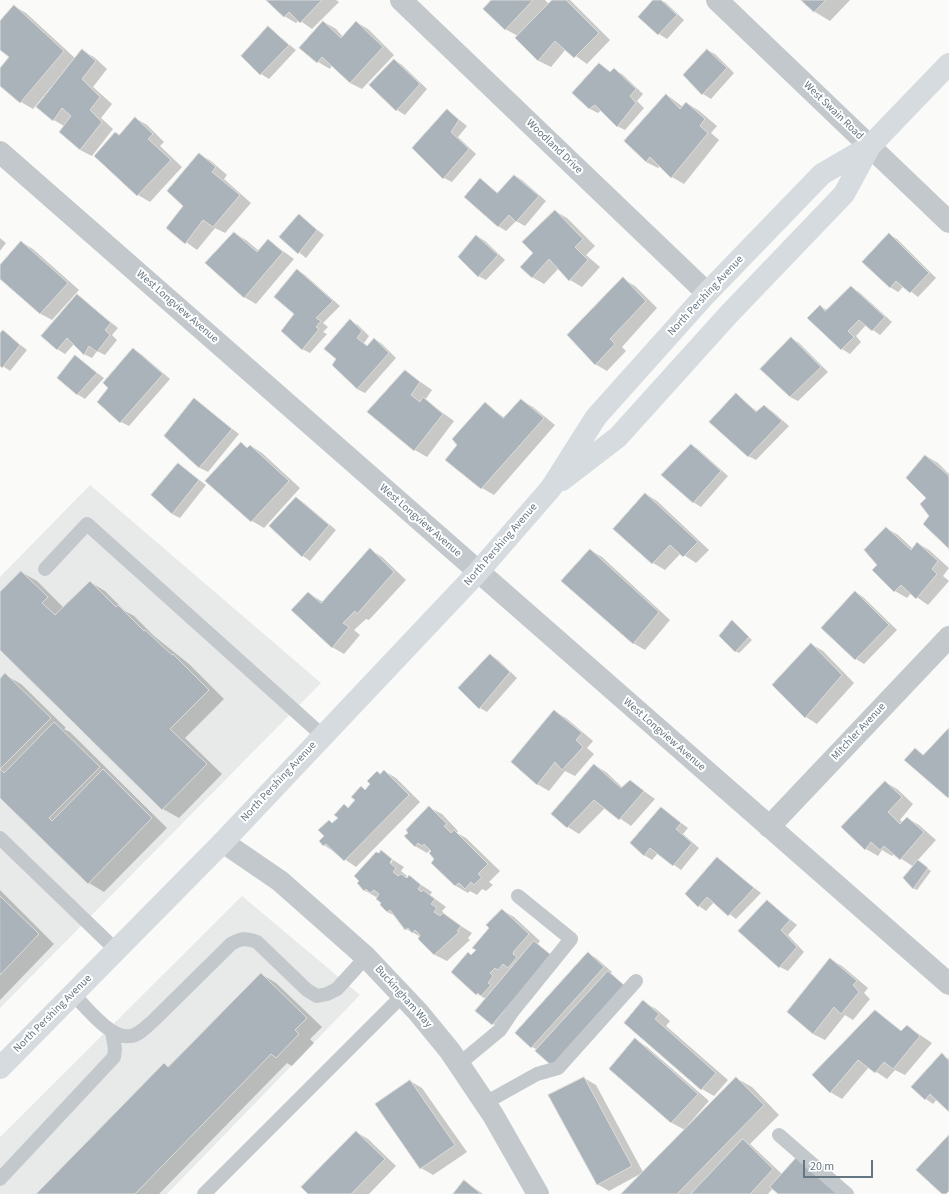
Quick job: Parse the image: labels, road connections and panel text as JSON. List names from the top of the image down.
{
  "streets": {
    "main road": ["North Pershing Avenue"],
    "street": [
      "West Swain Road",
      "Woodland Drive",
      "West Longview Avenue",
      "Mitchler Avenue",
      "Buckingham Way"
    ]
  },
  "crossings": [
    ["West Swain Road", "North Pershing Avenue"],
    ["Woodland Drive", "North Pershing Avenue"],
    ["North Pershing Avenue", "West Longview Avenue"],
    ["North Pershing Avenue", "Buckingham Way"],
    ["West Longview Avenue", "Mitchler Avenue"]
  ],
  "scale_bar": "20 m"
}
